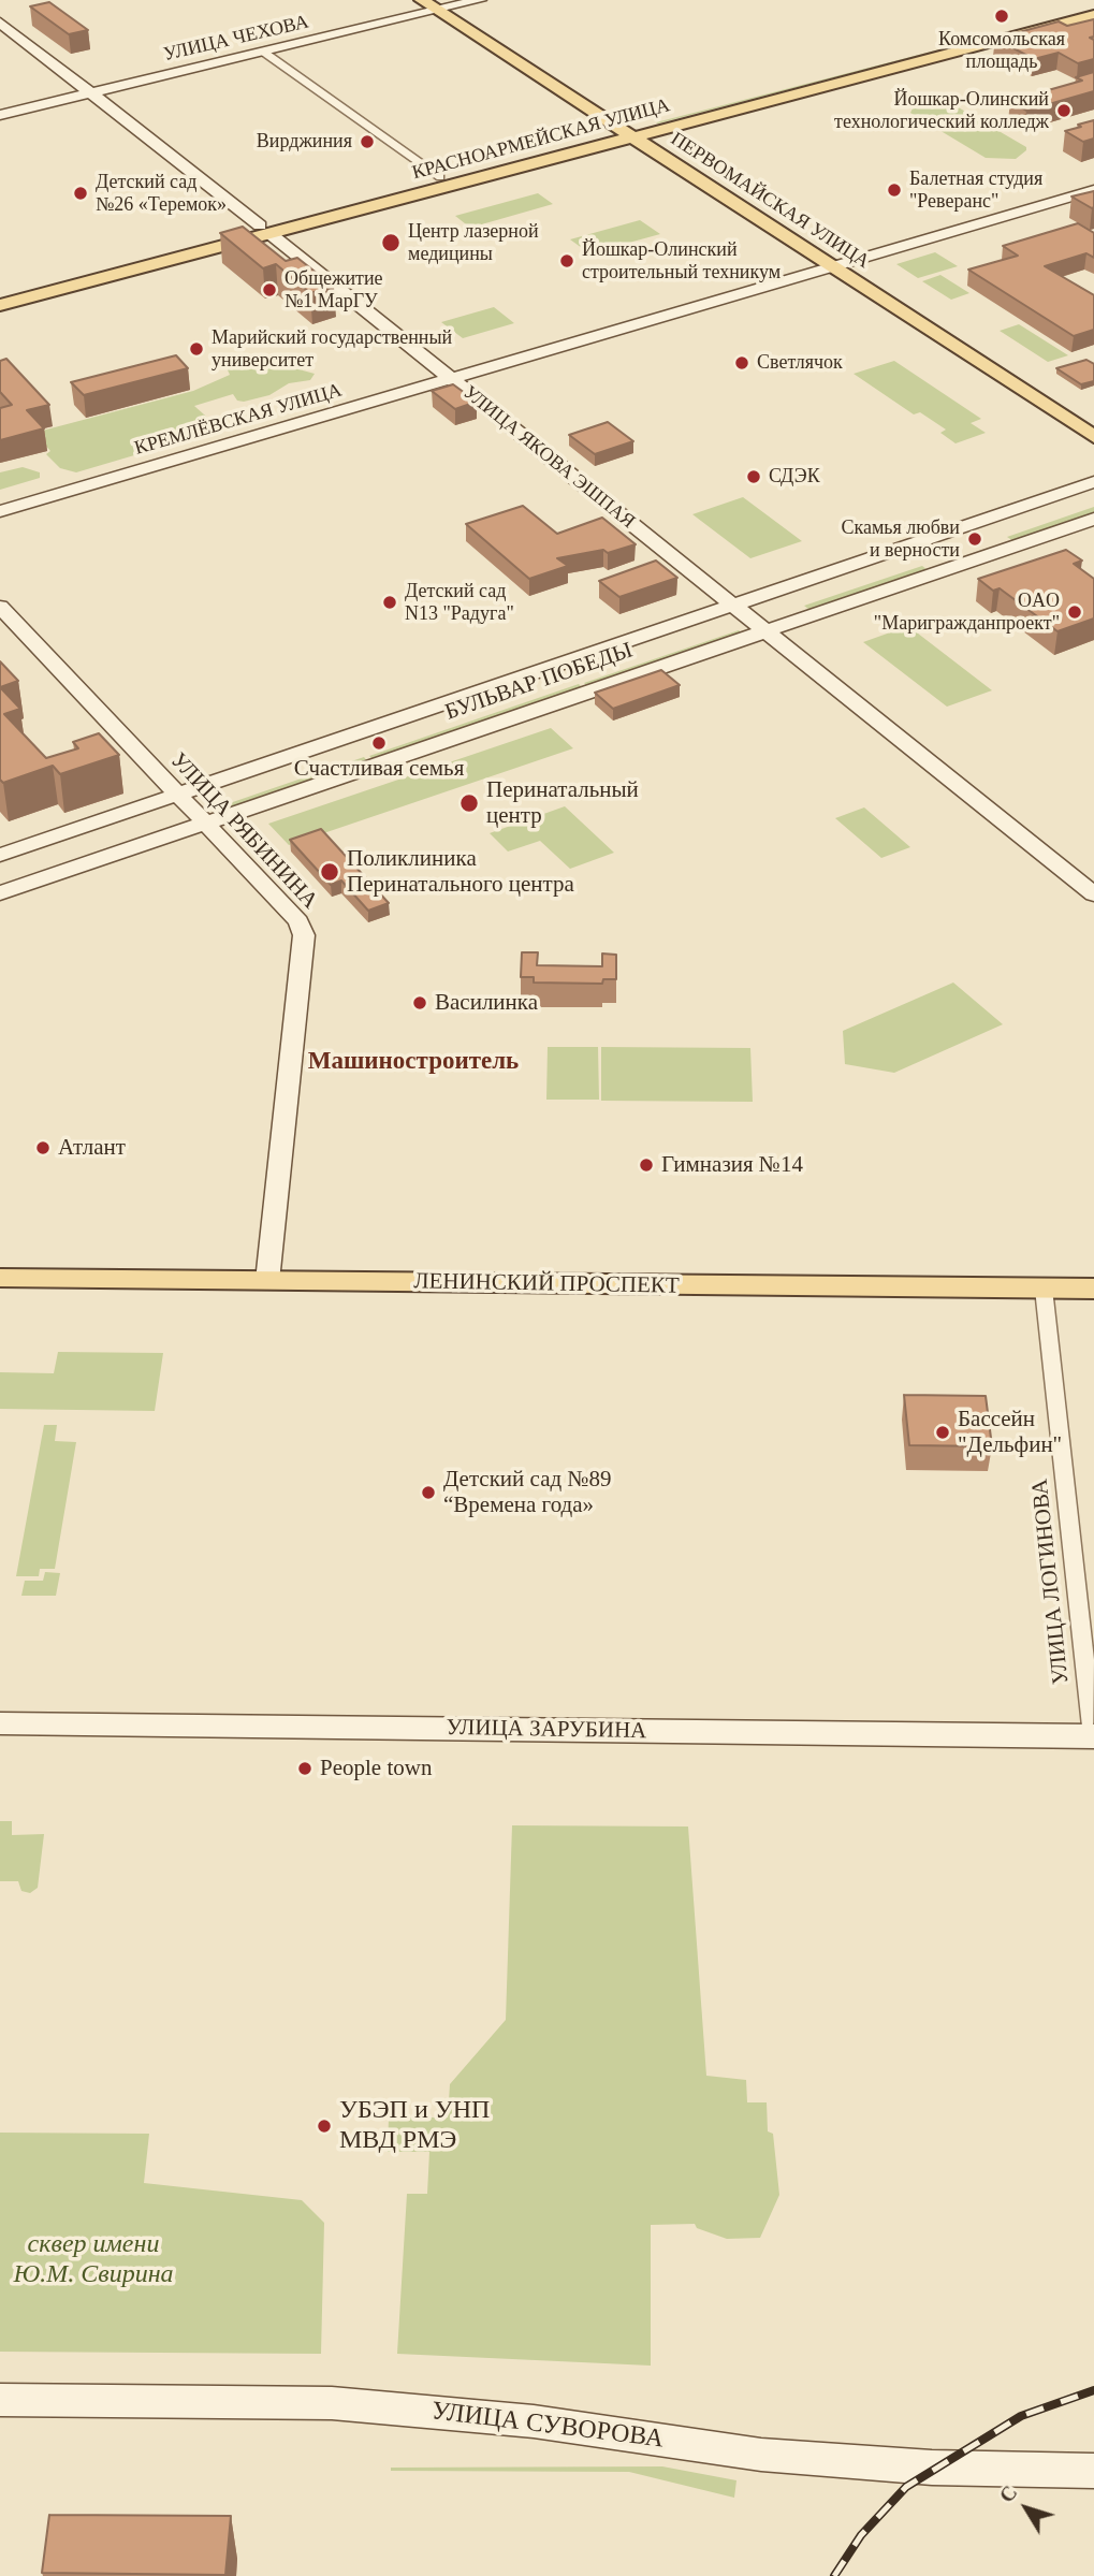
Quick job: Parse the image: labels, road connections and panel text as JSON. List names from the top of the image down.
{
  "streets": {
    "main road": ["КРАСНОАРМЕЙСКАЯ УЛИЦА", "ПЕРВОМАЙСКАЯ УЛИЦА", "ЛЕНИНСКИЙ ПРОСПЕКТ"],
    "street": [
      "УЛИЦА ЧЕХОВА",
      "КРЕМЛЁВСКАЯ УЛИЦА",
      "УЛИЦА ЯКОВА ЭШПАЯ",
      "БУЛЬВАР ПОБЕДЫ",
      "УЛИЦА РЯБИНИНА",
      "УЛИЦА ЛОГИНОВА",
      "УЛИЦА ЗАРУБИНА",
      "УЛИЦА СУВОРОВА"
    ]
  },
  "crossings": [
    ["УЛИЦА ЧЕХОВА", "ПЕРВОМАЙСКАЯ УЛИЦА"],
    ["УЛИЦА ЧЕХОВА", "УЛИЦА ЯКОВА ЭШПАЯ"],
    ["КРАСНОАРМЕЙСКАЯ УЛИЦА", "ПЕРВОМАЙСКАЯ УЛИЦА"],
    ["КРАСНОАРМЕЙСКАЯ УЛИЦА", "УЛИЦА ЯКОВА ЭШПАЯ"],
    ["ПЕРВОМАЙСКАЯ УЛИЦА", "КРЕМЛЁВСКАЯ УЛИЦА"],
    ["КРЕМЛЁВСКАЯ УЛИЦА", "УЛИЦА ЯКОВА ЭШПАЯ"],
    ["УЛИЦА ЯКОВА ЭШПАЯ", "БУЛЬВАР ПОБЕДЫ"],
    ["БУЛЬВАР ПОБЕДЫ", "УЛИЦА РЯБИНИНА"],
    ["УЛИЦА РЯБИНИНА", "ЛЕНИНСКИЙ ПРОСПЕКТ"],
    ["ЛЕНИНСКИЙ ПРОСПЕКТ", "УЛИЦА ЛОГИНОВА"],
    ["УЛИЦА ЛОГИНОВА", "УЛИЦА ЗАРУБИНА"]
  ],
  "districts": ["Машиностроитель"],
  "parks": ["сквер имени Ю.М. Свирина"],
  "places": [
    "Комсомольская площадь",
    "Йошкар-Олинский технологический колледж",
    "Вирджиния",
    "Балетная студия \"Реверанс\"",
    "Детский сад №26 «Теремок»",
    "Центр лазерной медицины",
    "Йошкар-Олинский строительный техникум",
    "Общежитие №1 МарГУ",
    "Марийский государственный университет",
    "Светлячок",
    "СДЭК",
    "Скамья любви и верности",
    "Детский сад N13 \"Радуга\"",
    "OAO \"Маригражданпроект\"",
    "Счастливая семья",
    "Перинатальный центр",
    "Поликлиника Перинатального центра",
    "Василинка",
    "Атлант",
    "Гимназия №14",
    "Бассейн \"Дельфин\"",
    "Детский сад №89 “Времена года»",
    "People town",
    "УБЭП и УНП МВД РМЭ"
  ],
  "north": "top left"
}
